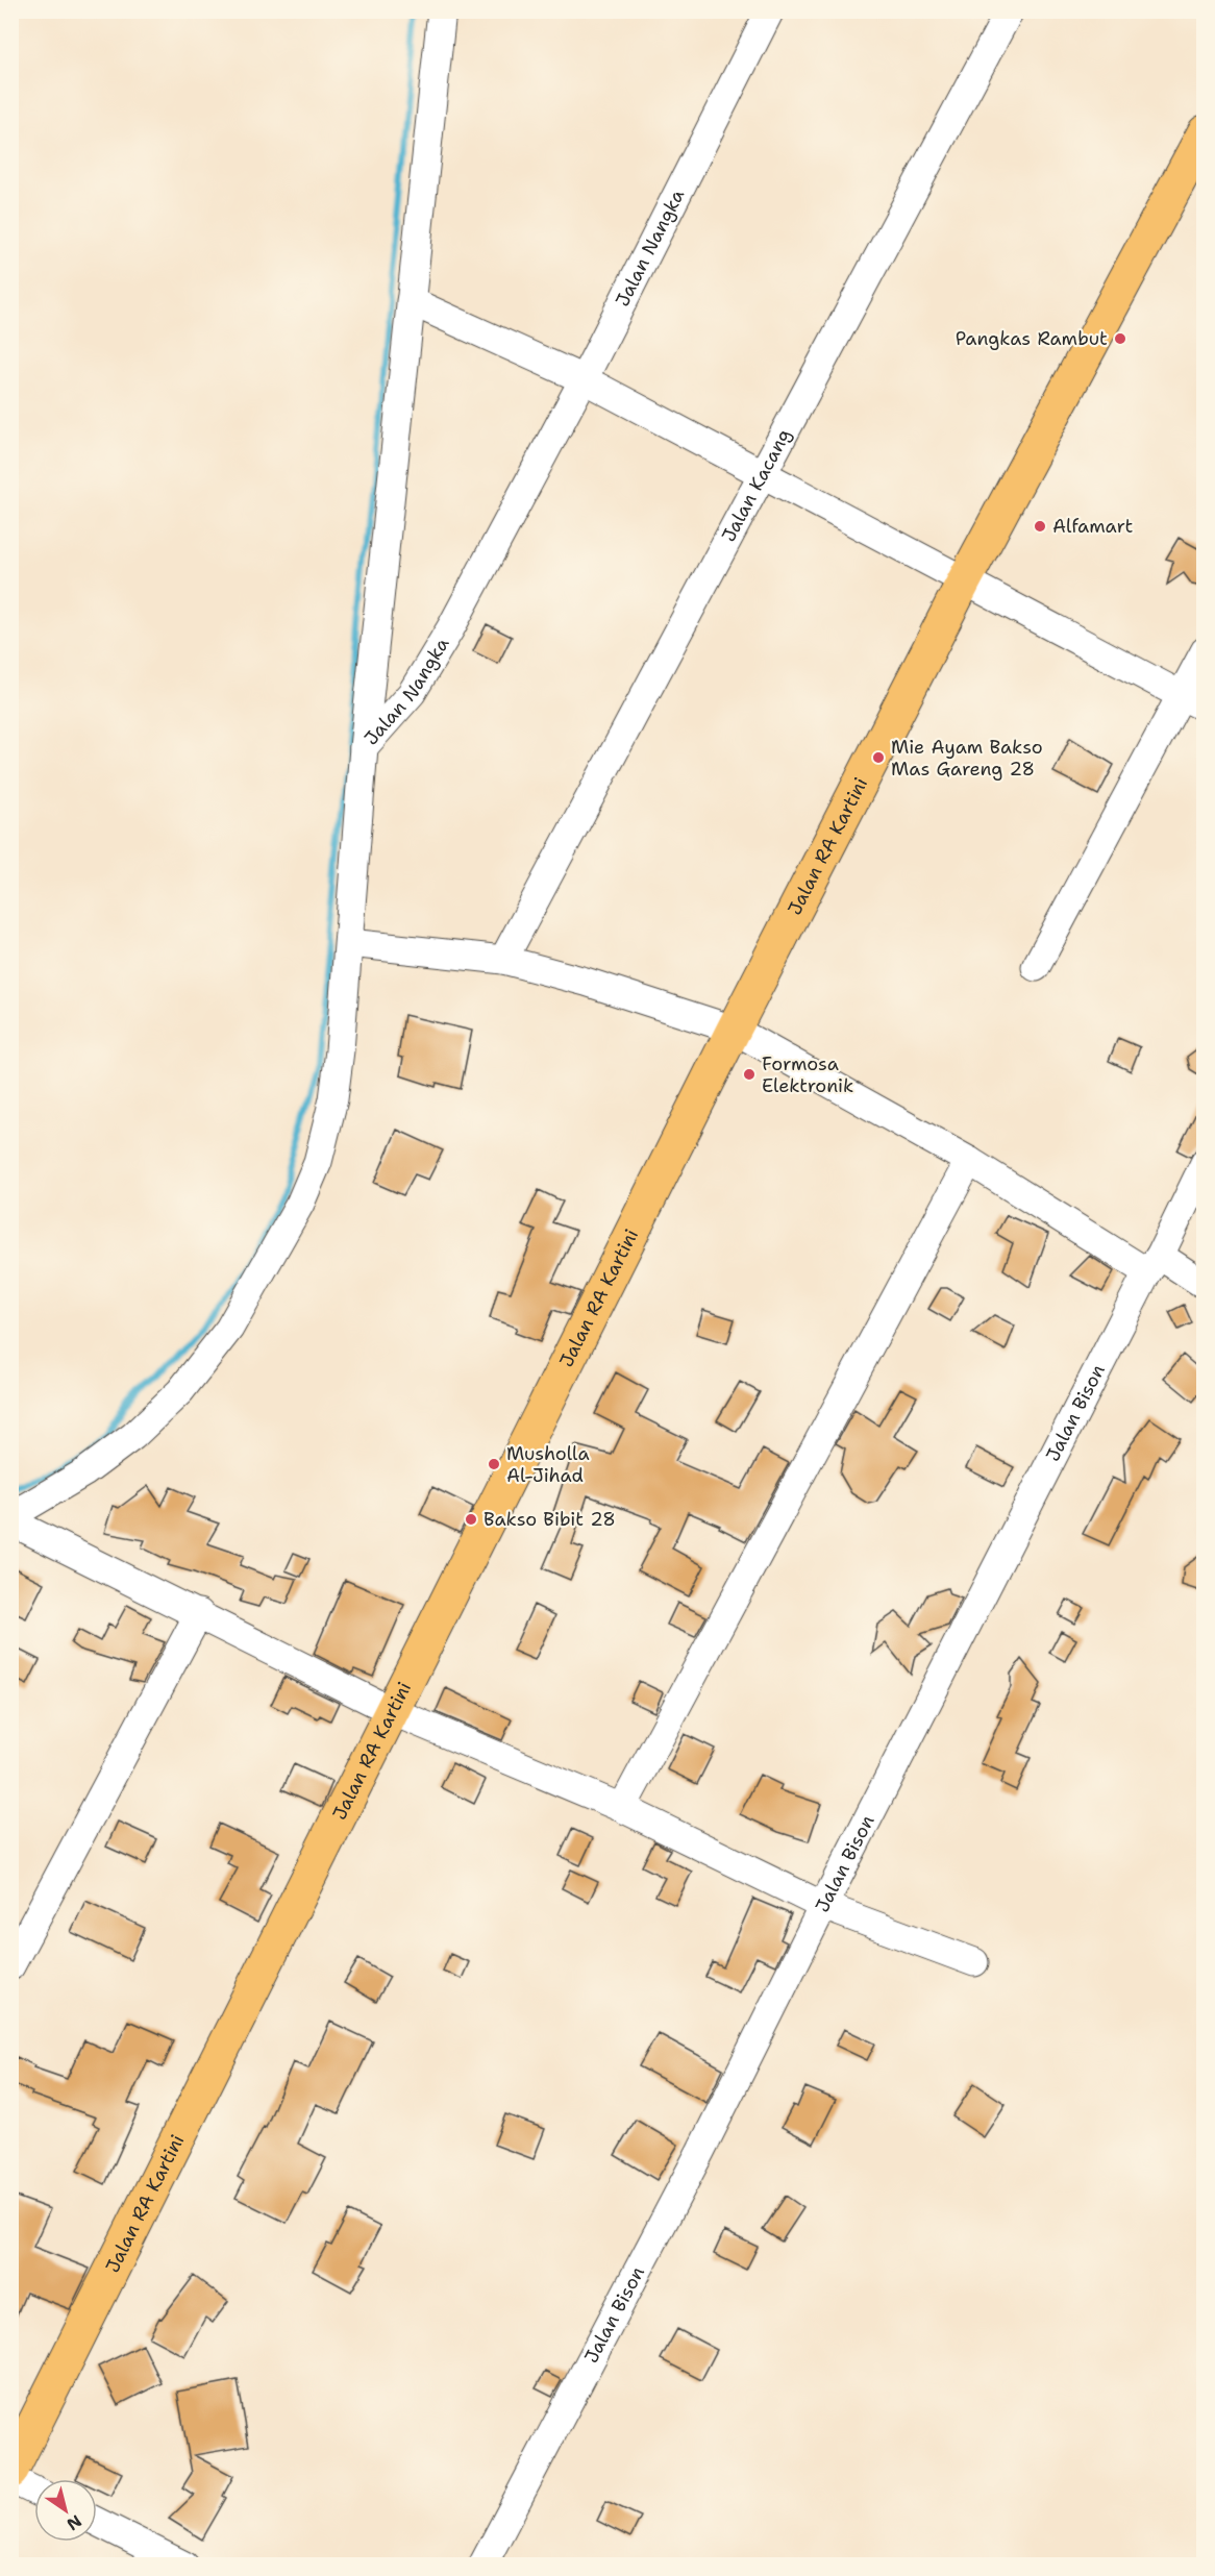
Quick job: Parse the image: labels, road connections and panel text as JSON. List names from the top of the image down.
{
  "streets": {
    "main road": ["Jalan RA Kartini"],
    "street": ["Jalan Nangka", "Jalan Kacang", "Jalan Bison"]
  },
  "places": [
    "Pangkas Rambut",
    "Alfamart",
    "Mie Ayam Bakso Mas Gareng 28",
    "Formosa Elektronik",
    "Musholla Al-Jihad",
    "Bakso Bibit 28"
  ],
  "north": "bottom right"
}
